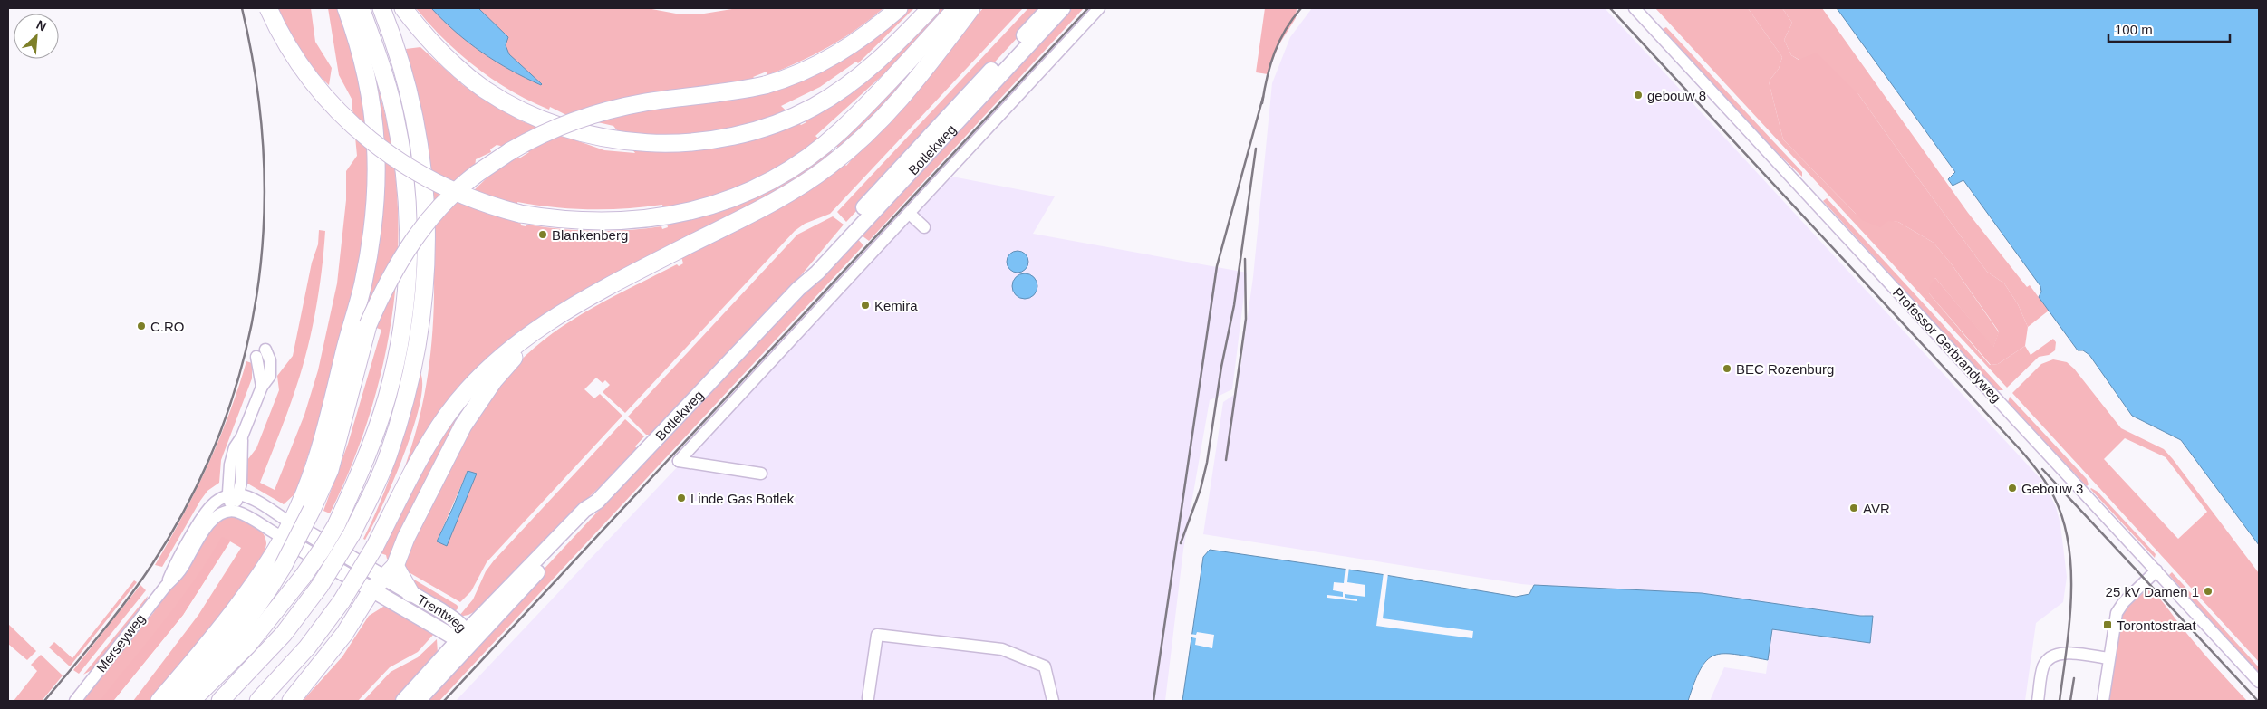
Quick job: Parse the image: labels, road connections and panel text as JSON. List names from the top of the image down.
{
  "streets": {
    "main road": ["Botlekweg", "Trentweg"],
    "street": ["Professor Gerbrandyweg", "Merseyweg"]
  },
  "crossings": [
    ["Botlekweg", "Trentweg"],
    ["Trentweg", "Merseyweg"]
  ],
  "places": {
    "other": [
      "gebouw 8",
      "Blankenberg",
      "Kemira",
      "C.RO",
      "BEC Rozenburg",
      "Gebouw 3",
      "Linde Gas Botlek",
      "AVR",
      "25 kV Damen 1"
    ],
    "transit": ["Torontostraat"]
  },
  "scale_bar": "100 m",
  "north": "top right"
}
